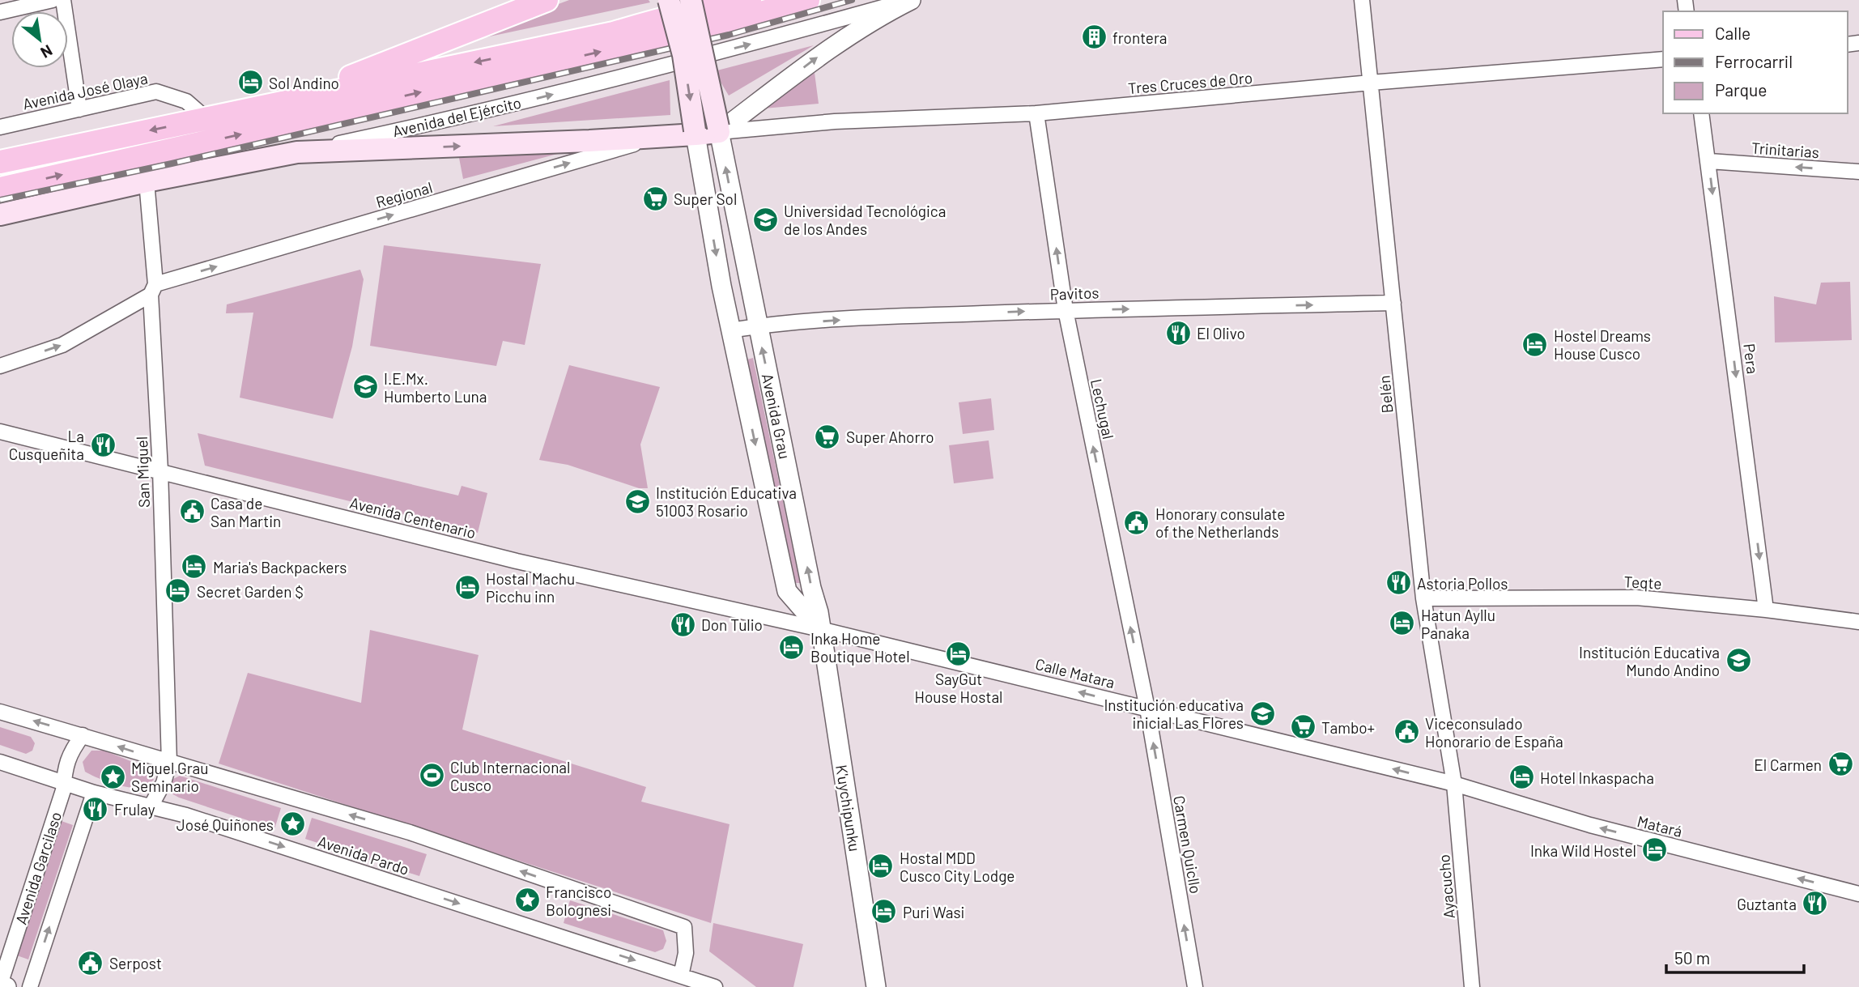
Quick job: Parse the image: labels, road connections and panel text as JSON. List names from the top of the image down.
{
  "streets": {
    "main road": ["Avenida del Ejército"],
    "street": [
      "Tres Cruces de Oro",
      "Avenida José Olaya",
      "Trinitarias",
      "Regional",
      "Pavitos",
      "Pera",
      "Belén",
      "Lechugal",
      "Avenida Grau",
      "San Miguel",
      "Avenida Centenario",
      "Teqte",
      "Calle Matara",
      "K'uychipunku",
      "Matará",
      "Carmen Quicllo",
      "Avenida Pardo",
      "Avenida Garcilaso",
      "Ayacucho"
    ]
  },
  "crossings": [
    ["Tres Cruces de Oro", "Belén"],
    ["Tres Cruces de Oro", "Lechugal"],
    ["Tres Cruces de Oro", "Avenida Grau"],
    ["Avenida del Ejército", "San Miguel"],
    ["Trinitarias", "Pera"],
    ["Regional", "San Miguel"],
    ["Pavitos", "Belén"],
    ["Pavitos", "Lechugal"],
    ["Pavitos", "Avenida Grau"],
    ["Pera", "Teqte"],
    ["Belén", "Teqte"],
    ["Belén", "Calle Matara"],
    ["Belén", "Matará"],
    ["Belén", "Ayacucho"],
    ["Lechugal", "Calle Matara"],
    ["Lechugal", "Carmen Quicllo"],
    ["Avenida Grau", "Avenida Centenario"],
    ["Avenida Grau", "Calle Matara"],
    ["Avenida Grau", "K'uychipunku"],
    ["San Miguel", "Avenida Centenario"],
    ["Avenida Centenario", "Calle Matara"],
    ["Avenida Centenario", "K'uychipunku"],
    ["Calle Matara", "K'uychipunku"],
    ["Calle Matara", "Matará"],
    ["Calle Matara", "Carmen Quicllo"],
    ["Calle Matara", "Ayacucho"],
    ["Matará", "Ayacucho"],
    ["Avenida Pardo", "Avenida Garcilaso"]
  ],
  "one_way": [
    "Trinitarias",
    "Regional",
    "Pavitos",
    "Pera",
    "Lechugal",
    "Calle Matara",
    "Matará",
    "Carmen Quicllo"
  ],
  "places": {
    "building": ["frontera"],
    "hotel": [
      "Sol Andino",
      "Hostel Dreams House Cusco",
      "Maria's Backpackers",
      "Hostal Machu Picchu inn",
      "Secret Garden $",
      "Hatun Ayllu Panaka",
      "Inka Home Boutique Hotel",
      "SayGut House Hostal",
      "Hotel Inkaspacha",
      "Inka Wild Hostel",
      "Hostal MDD Cusco City Lodge",
      "Puri Wasi"
    ],
    "supermarket": [
      "Super Sol",
      "Super Ahorro",
      "Tambo+",
      "El Carmen"
    ],
    "school or university": [
      "Universidad Tecnológica de los Andes",
      "I.E.Mx. Humberto Luna",
      "Institución Educativa 51003 Rosario",
      "Institución Educativa Mundo Andino",
      "Institución educativa inicial Las Flores"
    ],
    "restaurant": [
      "El Olivo",
      "La Cusqueñita",
      "Astoria Pollos",
      "Don Tulio",
      "Frulay",
      "Guztanta"
    ],
    "public building": [
      "Casa de San Martin",
      "Honorary consulate of the Netherlands",
      "Viceconsulado Honorario de España",
      "Serpost"
    ],
    "sports": ["Club Internacional Cusco"],
    "place": ["Miguel Grau Seminario", "José Quiñones", "Francisco Bolognesi"]
  },
  "legend": ["Calle", "Ferrocarril", "Parque"],
  "scale_bar": "50 m",
  "north": "bottom right"
}
